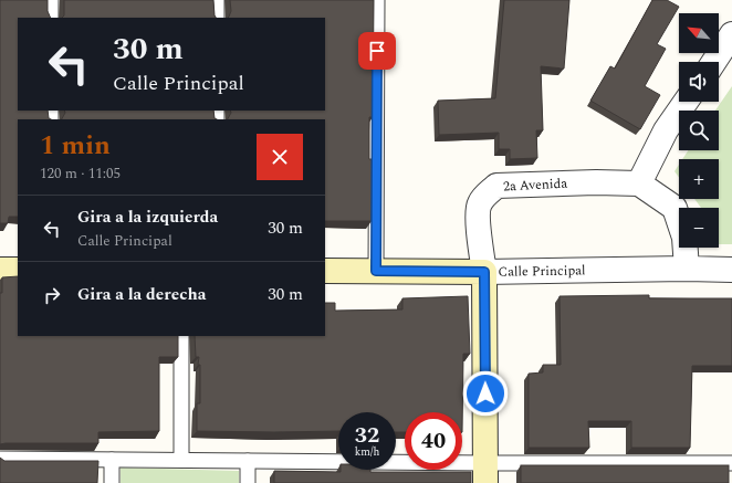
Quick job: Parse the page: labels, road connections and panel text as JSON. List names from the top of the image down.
{
  "streets": {
    "street": ["2a Avenida", "Calle Principal"]
  },
  "crossings": [
    ["2a Avenida", "Calle Principal"]
  ],
  "north": "top left",
  "page": {
    "map_buttons": ["+", "−"],
    "turn": ["30 m", "Calle Principal"],
    "heading": ["1 min", "120 m · 11:05"],
    "list": [
      {
        "name": "Gira a la izquierda",
        "note": "Calle Principal",
        "value": "30 m"
      },
      {
        "name": "Gira a la derecha",
        "value": "30 m"
      }
    ],
    "speed": "32 km/h",
    "limit": "40"
  }
}
